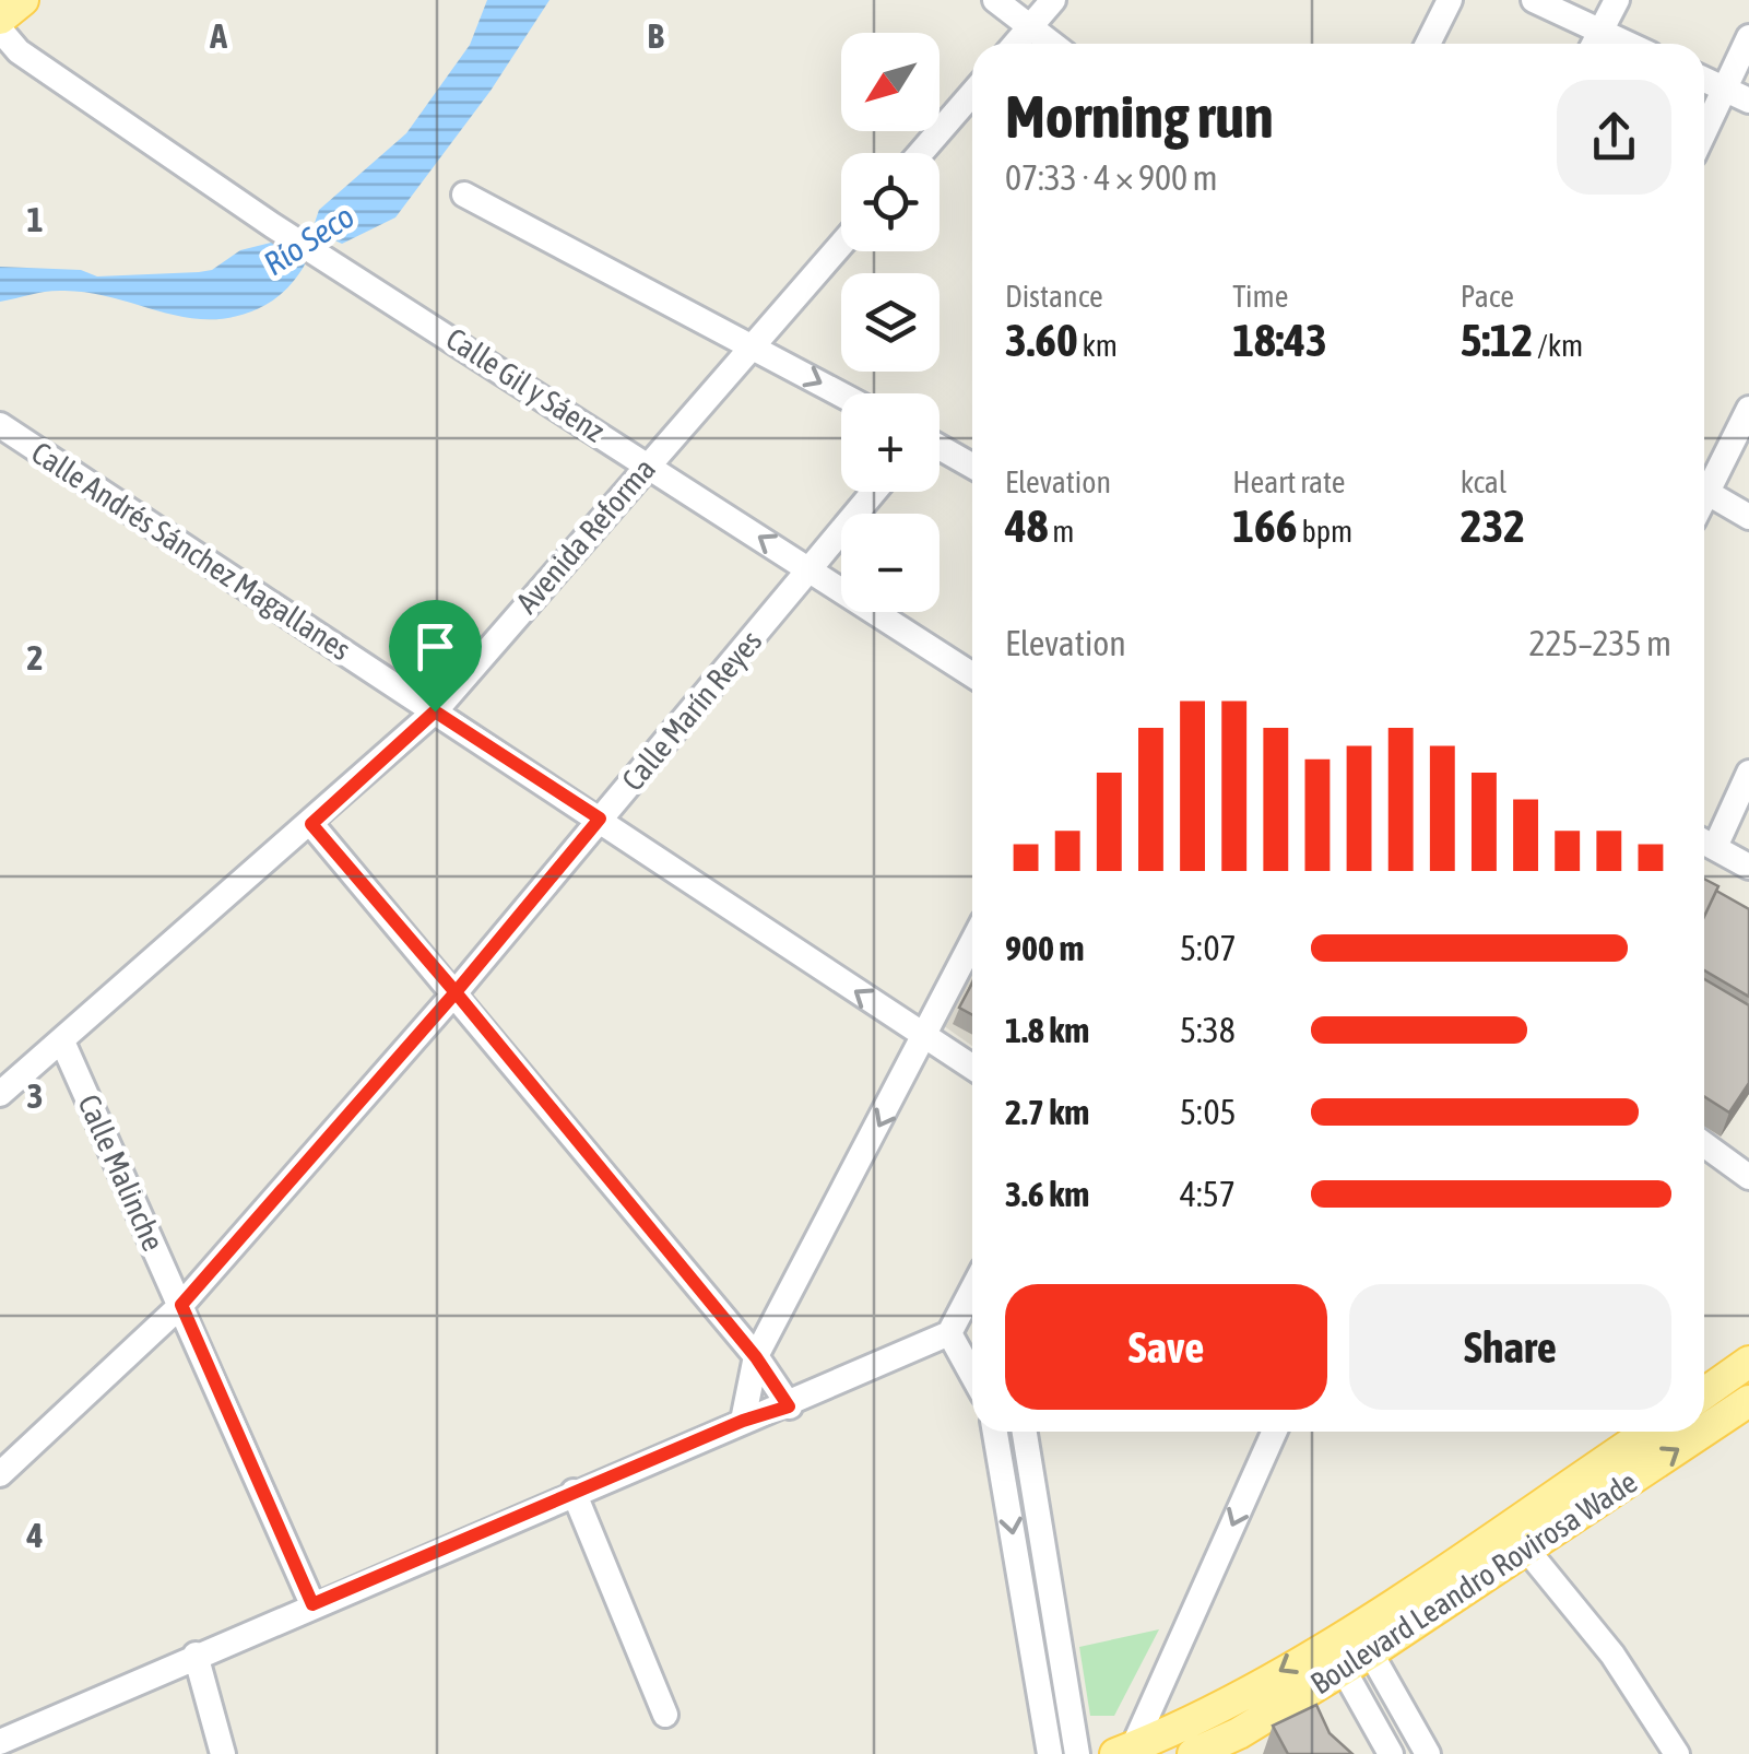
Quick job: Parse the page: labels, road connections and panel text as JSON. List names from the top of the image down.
{
  "streets": {
    "main road": ["Boulevard Leandro Rovirosa Wade"],
    "street": [
      "Calle Gil y Sáenz",
      "Avenida Reforma",
      "Calle Andrés Sánchez Magallanes",
      "Calle Marín Reyes",
      "Calle Malinche"
    ]
  },
  "crossings": [
    ["Calle Gil y Sáenz", "Avenida Reforma"],
    ["Calle Gil y Sáenz", "Calle Marín Reyes"],
    ["Avenida Reforma", "Calle Andrés Sánchez Magallanes"],
    ["Avenida Reforma", "Calle Malinche"],
    ["Calle Andrés Sánchez Magallanes", "Calle Marín Reyes"],
    ["Calle Marín Reyes", "Calle Malinche"]
  ],
  "water": ["Río Seco"],
  "north": "bottom left",
  "page": {
    "map_buttons": ["+", "−"],
    "heading": ["Morning run", "07:33 · 4 × 900 m"],
    "stats": [
      ["Distance", "3.60 km"],
      ["Time", "18:43"],
      ["Pace", "5:12 /km"],
      ["Elevation", "48 m"],
      ["Heart rate", "166 bpm"],
      ["kcal", "232"]
    ],
    "chart": ["Elevation", "225–235 m"],
    "list": [
      {
        "name": "900 m",
        "note": "5:07"
      },
      {
        "name": "1.8 km",
        "note": "5:38"
      },
      {
        "name": "2.7 km",
        "note": "5:05"
      },
      {
        "name": "3.6 km",
        "note": "4:57"
      }
    ],
    "buttons": ["Save", "Share"]
  },
  "grid": {
    "columns": ["A", "B"],
    "rows": [
      "1",
      "2",
      "3",
      "4"
    ]
  }
}
